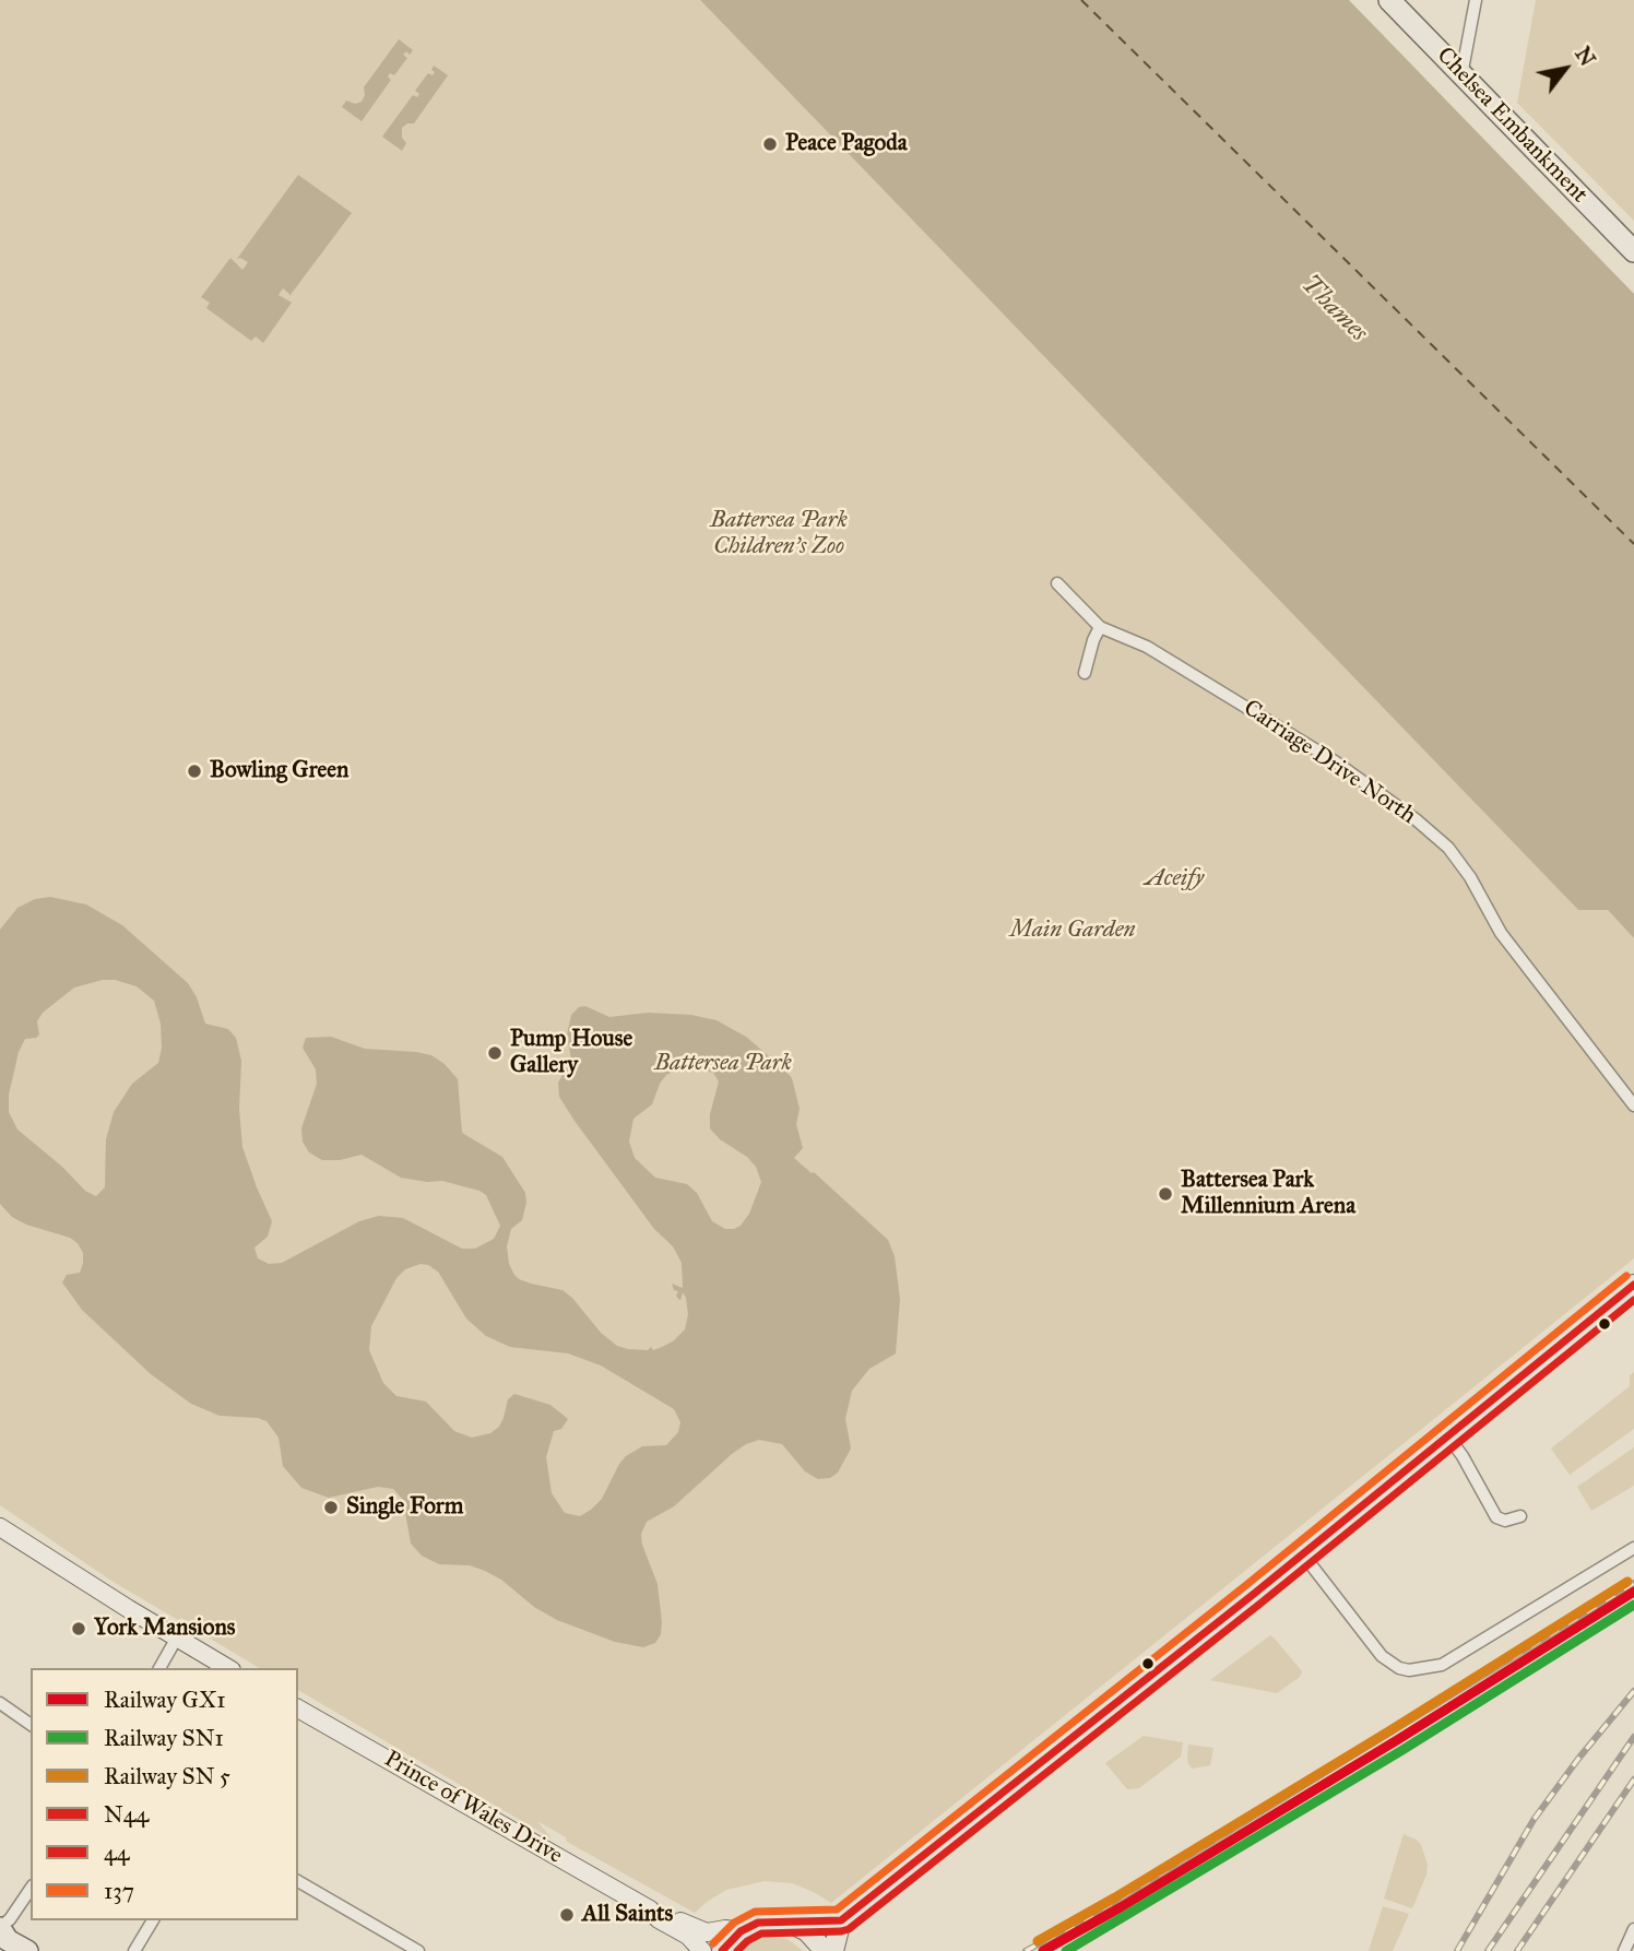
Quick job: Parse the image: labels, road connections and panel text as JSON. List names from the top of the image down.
{
  "streets": {
    "highway": ["Chelsea Embankment"],
    "street": ["Carriage Drive North", "Prince of Wales Drive"]
  },
  "water": ["Thames"],
  "parks": [
    "Battersea Park Children's Zoo",
    "Aceify",
    "Main Garden",
    "Battersea Park"
  ],
  "places": [
    "Peace Pagoda",
    "Bowling Green",
    "Pump House Gallery",
    "Battersea Park Millennium Arena",
    "Single Form",
    "York Mansions",
    "All Saints"
  ],
  "lines": [
    "transit line 137",
    "transit line N44",
    "transit line 44",
    "rail line GX1",
    "rail line SN1"
  ],
  "legend": [
    "Railway GX1",
    "Railway SN1",
    "Railway SN 5",
    "N44",
    "44",
    "137"
  ],
  "north": "top right"
}
